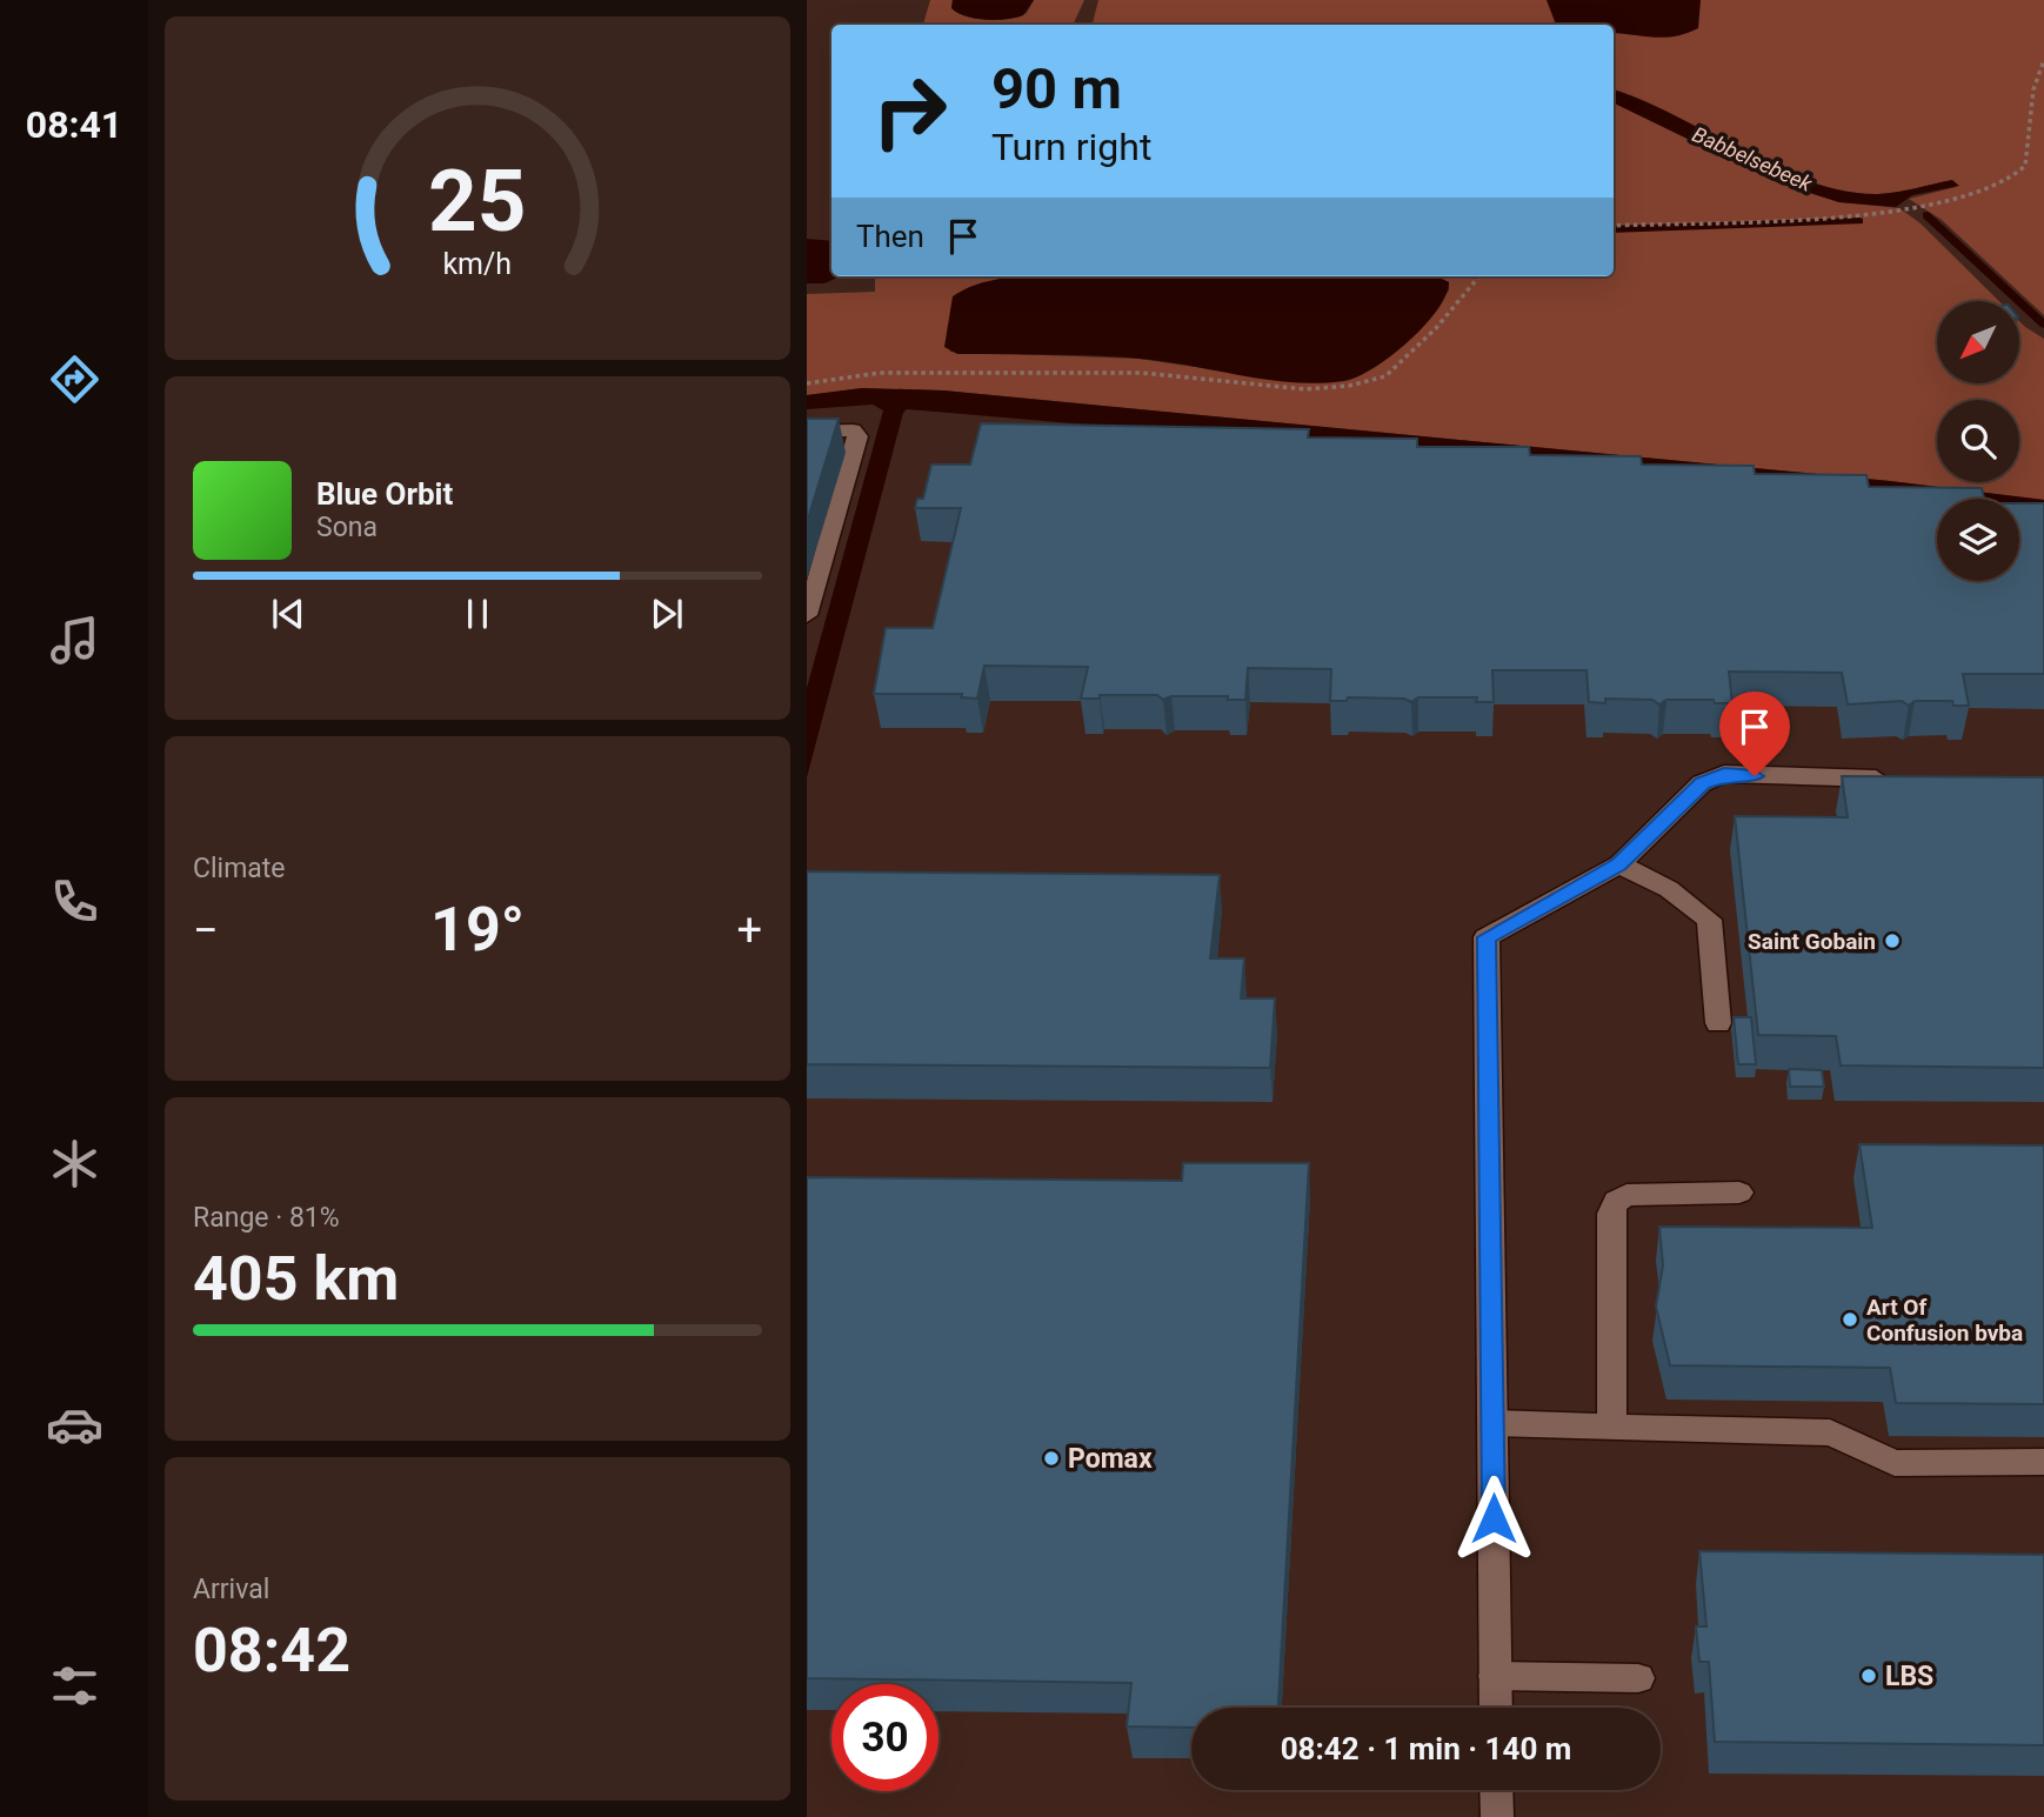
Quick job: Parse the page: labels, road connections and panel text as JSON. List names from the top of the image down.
{
  "water": ["Babbelsebeek"],
  "places": [
    "Saint Gobain",
    "Art Of Confusion bvba",
    "Pomax",
    "LBS"
  ],
  "north": "bottom left",
  "page": {
    "tabs": "08:41",
    "turn": ["90 m", "Turn right"],
    "then": "Then",
    "song": ["Blue Orbit", "Sona"],
    "tile": [
      "Climate",
      ["Range · 81%", "405 km"],
      ["Arrival", "08:42"]
    ],
    "heat": ["−", "19°", "+"],
    "limit": "30",
    "trip": "08:42 · 1 min · 140 m",
    "gauge": ["25", "km/h"]
  }
}
